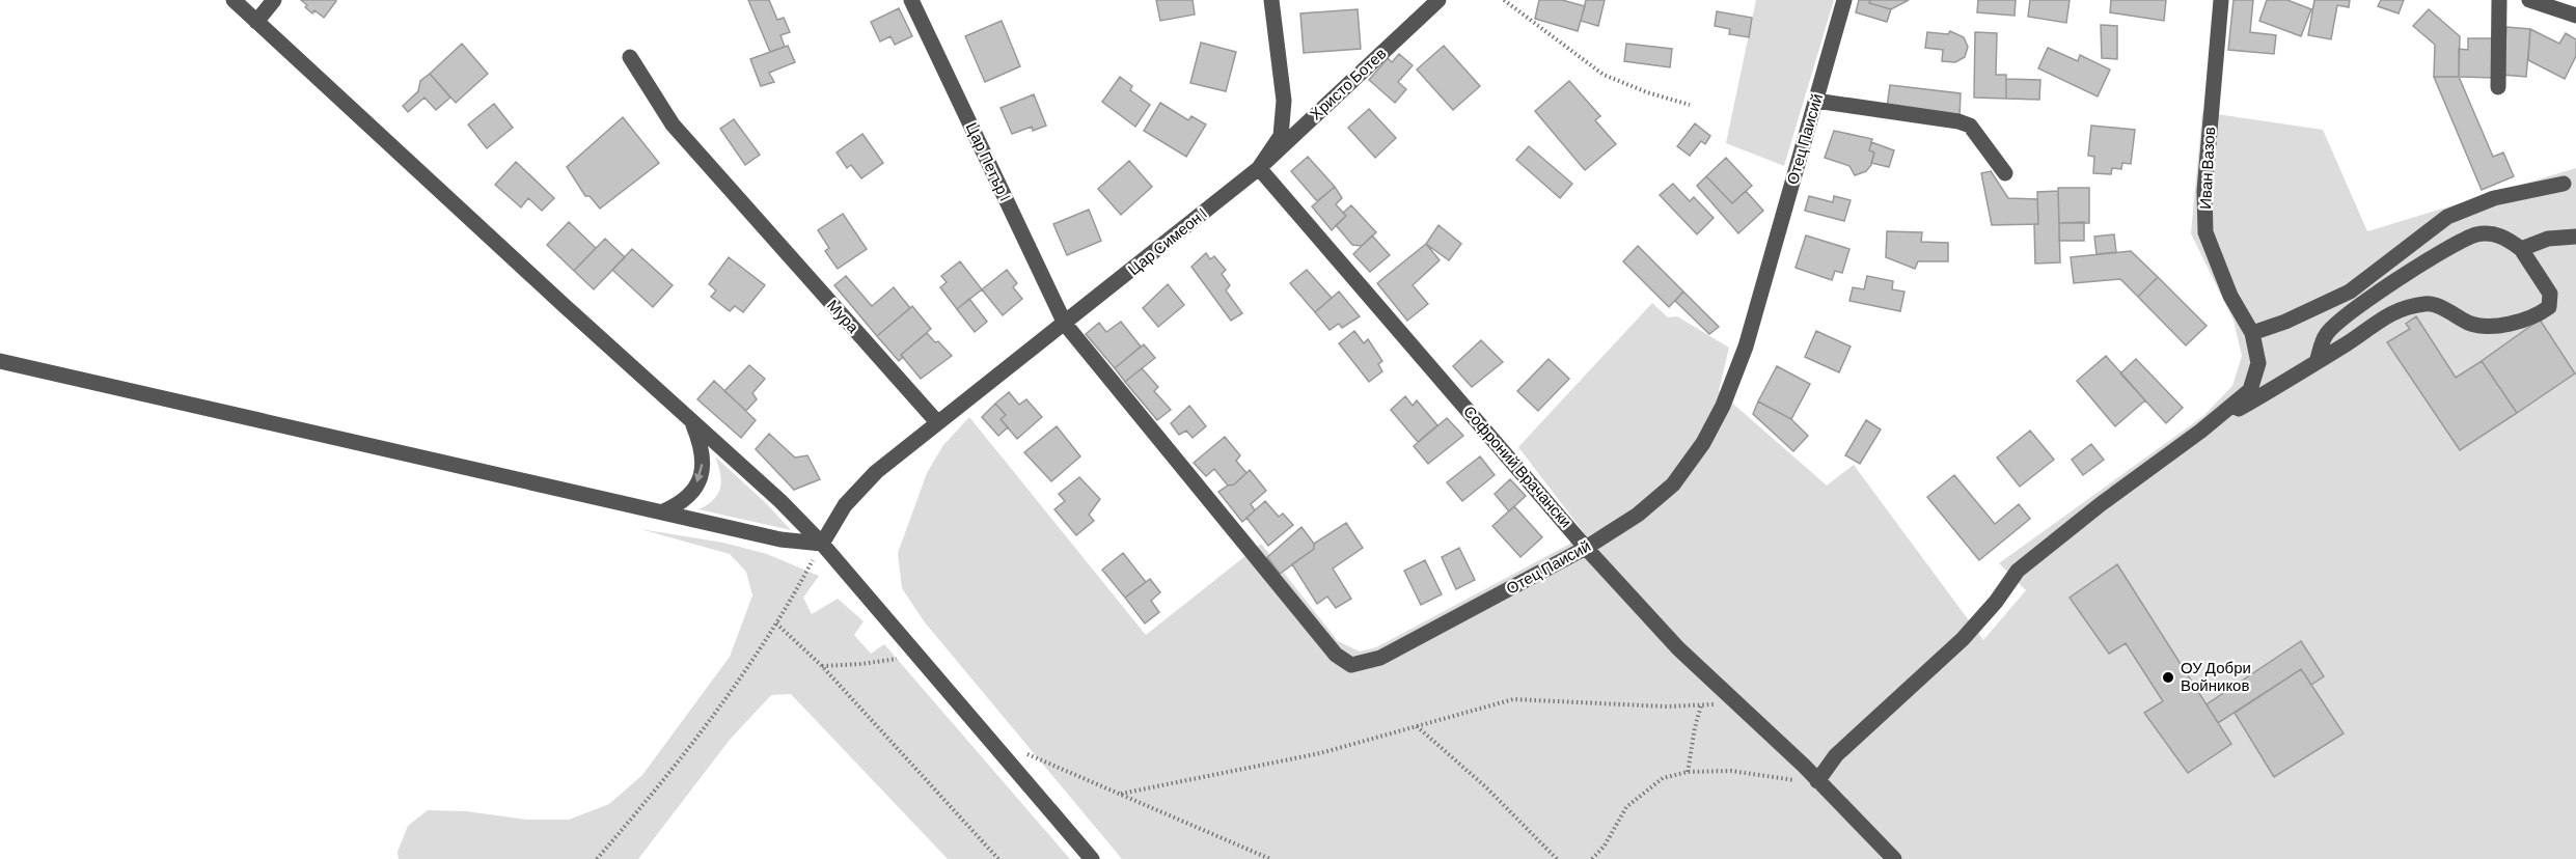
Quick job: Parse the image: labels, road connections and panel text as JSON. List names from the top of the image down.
{
  "streets": {
    "street": [
      "Христо Ботев",
      "Отец Паисий",
      "Цар Петър I",
      "Иван Вазов",
      "Цар Симеон I",
      "Мура",
      "Софроний Врачански"
    ]
  },
  "crossings": [
    ["Христо Ботев", "Цар Симеон I"],
    ["Христо Ботев", "Софроний Врачански"],
    ["Отец Паисий", "Цар Петър I"],
    ["Отец Паисий", "Цар Симеон I"],
    ["Отец Паисий", "Софроний Врачански"],
    ["Цар Петър I", "Цар Симеон I"],
    ["Цар Симеон I", "Мура"],
    ["Цар Симеон I", "Софроний Врачански"]
  ],
  "places": ["ОУ Добри Войников"]
}
